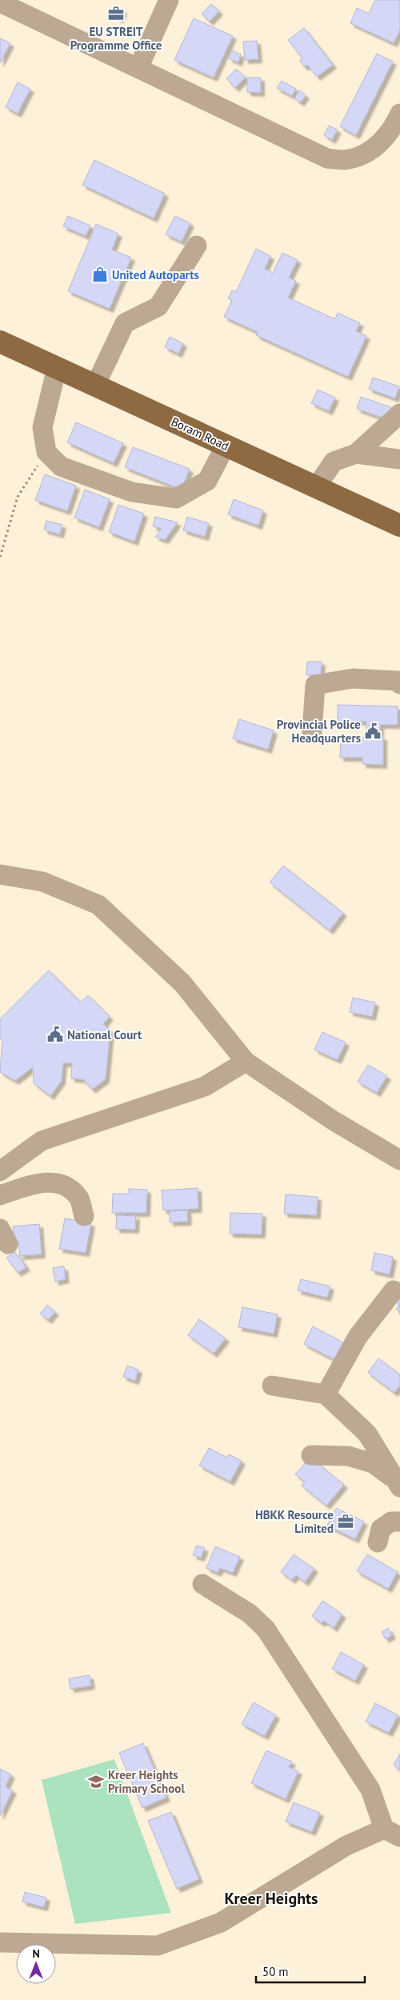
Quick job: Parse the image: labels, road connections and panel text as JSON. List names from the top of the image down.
{
  "streets": {
    "main road": ["Boram Road"]
  },
  "districts": ["Kreer Heights"],
  "places": {
    "office": ["EU STREIT Programme Office", "HBKK Resource Limited"],
    "shop": ["United Autoparts"],
    "public building": ["Provincial Police Headquarters", "National Court"],
    "school or university": ["Kreer Heights Primary School"]
  },
  "scale_bar": "50 m",
  "north": "top"
}
